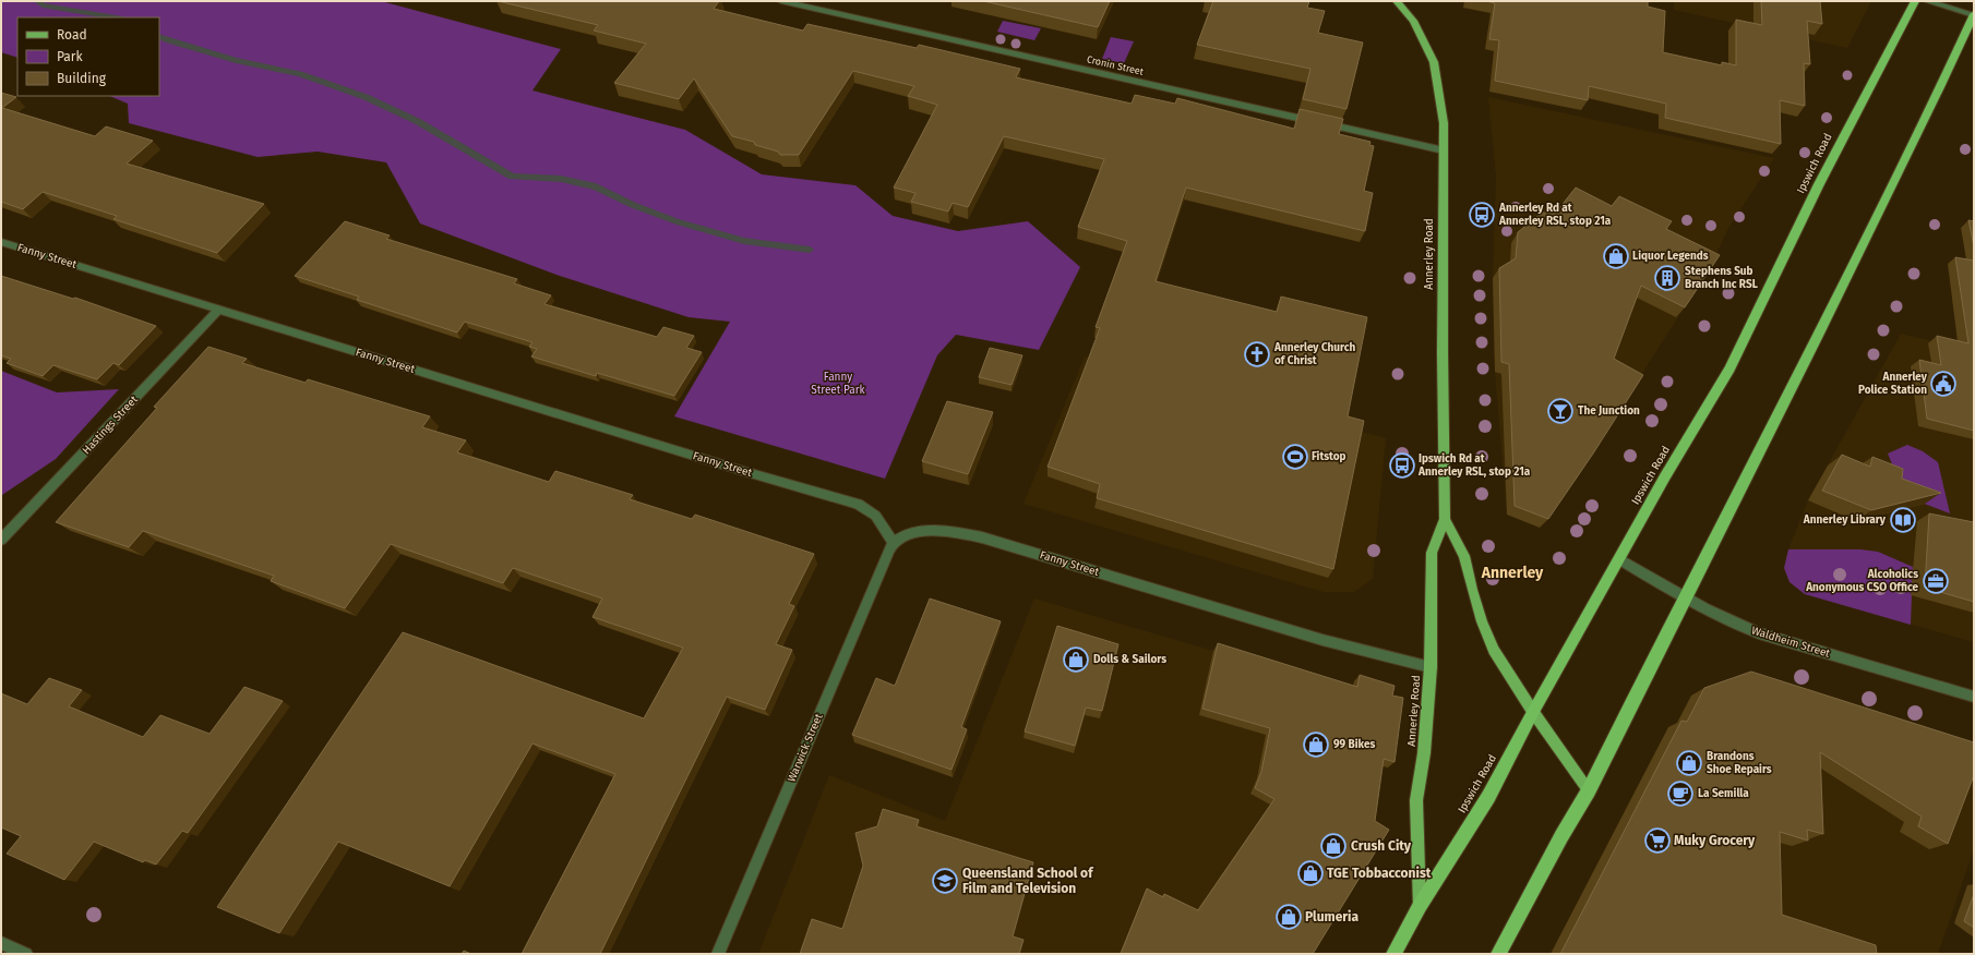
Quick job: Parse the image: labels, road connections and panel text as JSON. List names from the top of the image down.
{
  "streets": {
    "highway": ["Ipswich Road"],
    "main road": ["Annerley Road"],
    "street": [
      "Cronin Street",
      "Fanny Street",
      "Hastings Street",
      "Waldheim Street",
      "Warwick Street"
    ]
  },
  "crossings": [
    ["Cronin Street", "Annerley Road"],
    ["Ipswich Road", "Annerley Road"],
    ["Ipswich Road", "Waldheim Street"],
    ["Annerley Road", "Fanny Street"],
    ["Fanny Street", "Hastings Street"],
    ["Fanny Street", "Warwick Street"]
  ],
  "districts": ["Annerley"],
  "parks": ["Fanny Street Park"],
  "places": {
    "bus stop": ["Annerley Rd at Annerley RSL, stop 21a", "Ipswich Rd at Annerley RSL, stop 21a"],
    "shop": [
      "Liquor Legends",
      "Dolls & Sailors",
      "99 Bikes",
      "Brandons Shoe Repairs",
      "Crush City",
      "TGE Tobbacconist",
      "Plumeria"
    ],
    "building": ["Stephens Sub Branch Inc RSL"],
    "church": ["Annerley Church of Christ"],
    "public building": ["Annerley Police Station"],
    "bar": ["The Junction"],
    "sports": ["Fitstop"],
    "library": ["Annerley Library"],
    "office": ["Alcoholics Anonymous CSO Office"],
    "cafe": ["La Semilla"],
    "supermarket": ["Muky Grocery"],
    "school or university": ["Queensland School of Film and Television"]
  },
  "legend": ["Road", "Park", "Building"]
}
